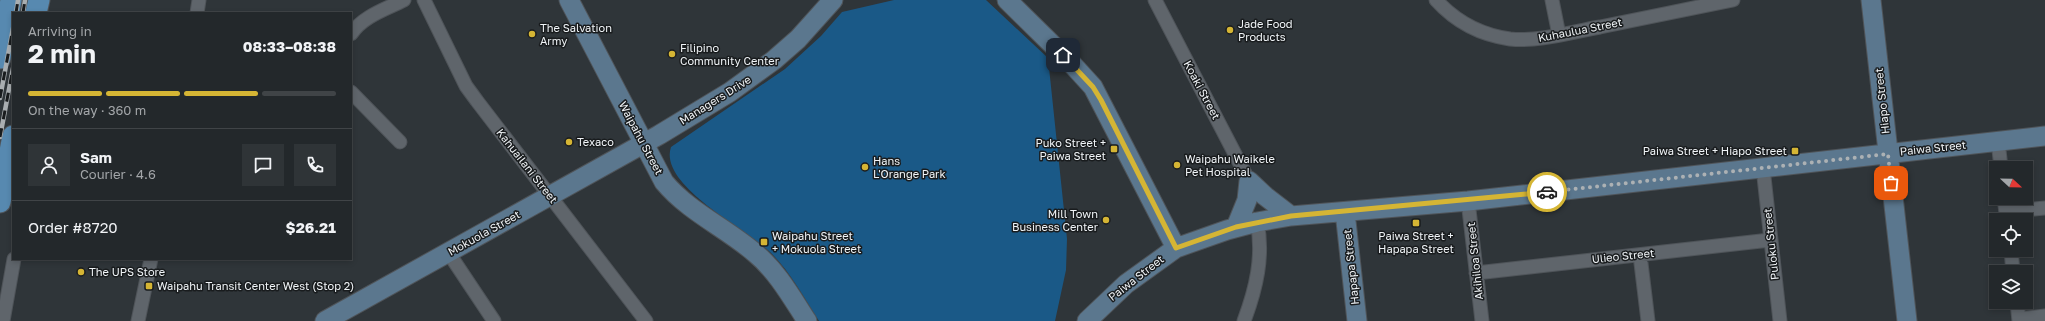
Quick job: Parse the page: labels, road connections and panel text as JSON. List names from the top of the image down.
{
  "streets": {
    "street": [
      "Kuhaulua Street",
      "Koaki Street",
      "Managers Drive",
      "Hiapo Street",
      "Waipahu Street",
      "Paiwa Street",
      "Kahuailani Street",
      "Mokuola Street",
      "Puloku Street",
      "Ulieo Street",
      "Akihiloa Street",
      "Hapapa Street"
    ]
  },
  "crossings": [
    ["Managers Drive", "Waipahu Street"],
    ["Managers Drive", "Mokuola Street"],
    ["Hiapo Street", "Paiwa Street"],
    ["Waipahu Street", "Mokuola Street"],
    ["Paiwa Street", "Puloku Street"],
    ["Paiwa Street", "Akihiloa Street"],
    ["Paiwa Street", "Hapapa Street"],
    ["Kahuailani Street", "Mokuola Street"],
    ["Puloku Street", "Ulieo Street"],
    ["Ulieo Street", "Akihiloa Street"]
  ],
  "places": {
    "other": [
      "Jade Food Products",
      "The Salvation Army",
      "Filipino Community Center",
      "Texaco",
      "Waipahu Waikele Pet Hospital",
      "Hans L'Orange Park",
      "Mill Town Business Center",
      "The UPS Store"
    ],
    "transit": [
      "Puko Street + Paiwa Street",
      "Paiwa Street + Hiapo Street",
      "Paiwa Street + Hapapa Street",
      "Waipahu Street + Mokuola Street",
      "Waipahu Transit Center West (Stop 2)"
    ]
  },
  "north": "right",
  "page": {
    "heading": ["2 min", "Arriving in", "08:33–08:38"],
    "panel": [
      "Sam",
      "Courier · 4.6",
      "Order #8720",
      "$26.21"
    ],
    "bar": "On the way · 360 m"
  }
}
